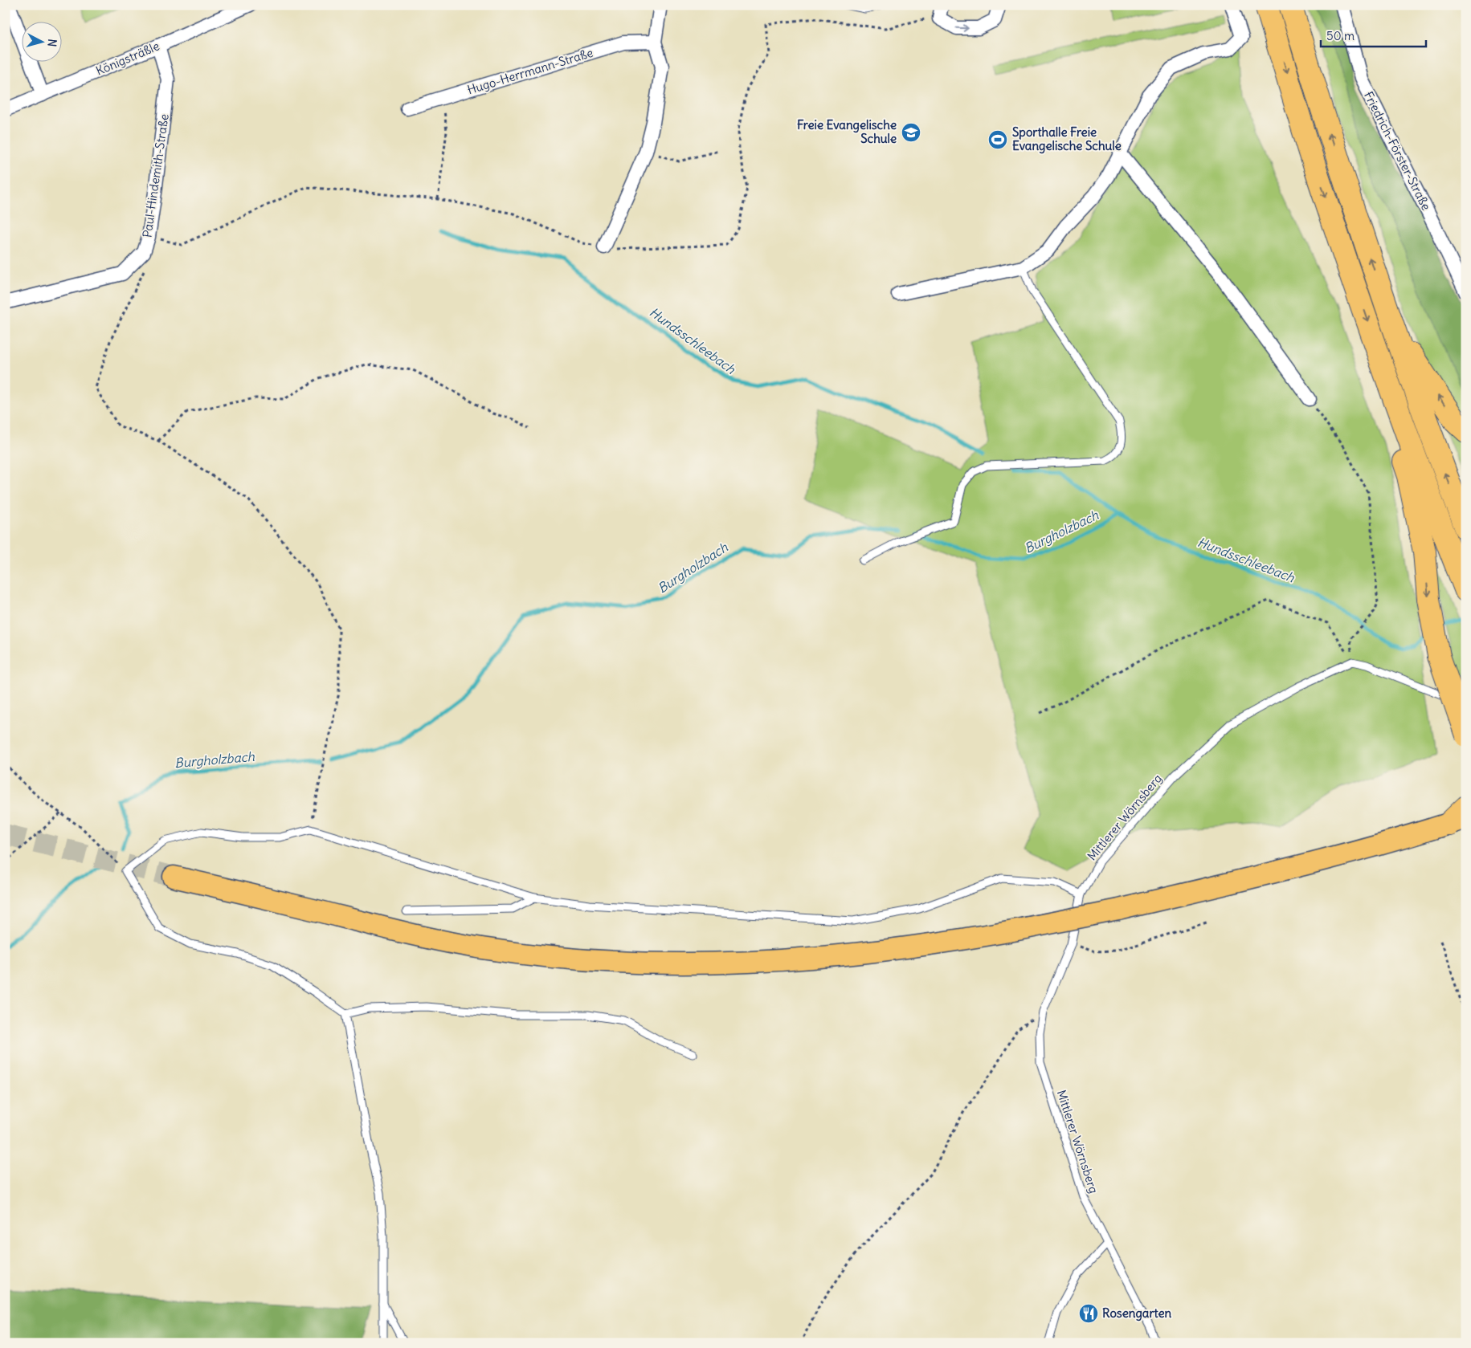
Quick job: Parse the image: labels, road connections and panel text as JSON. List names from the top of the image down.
{
  "streets": {
    "street": [
      "Königsträßle",
      "Hugo-Herrmann-Straße",
      "Friedrich-Förster-Straße",
      "Paul-Hindemith-Straße"
    ],
    "lane": ["Mittlerer Wörnsberg"]
  },
  "crossings": [
    ["Königsträßle", "Paul-Hindemith-Straße"]
  ],
  "water": ["Hundsschleebach", "Burgholzbach"],
  "places": {
    "school or university": ["Freie Evangelische Schule"],
    "sports": ["Sporthalle Freie Evangelische Schule"],
    "restaurant": ["Rosengarten"]
  },
  "scale_bar": "50 m",
  "north": "right"
}
